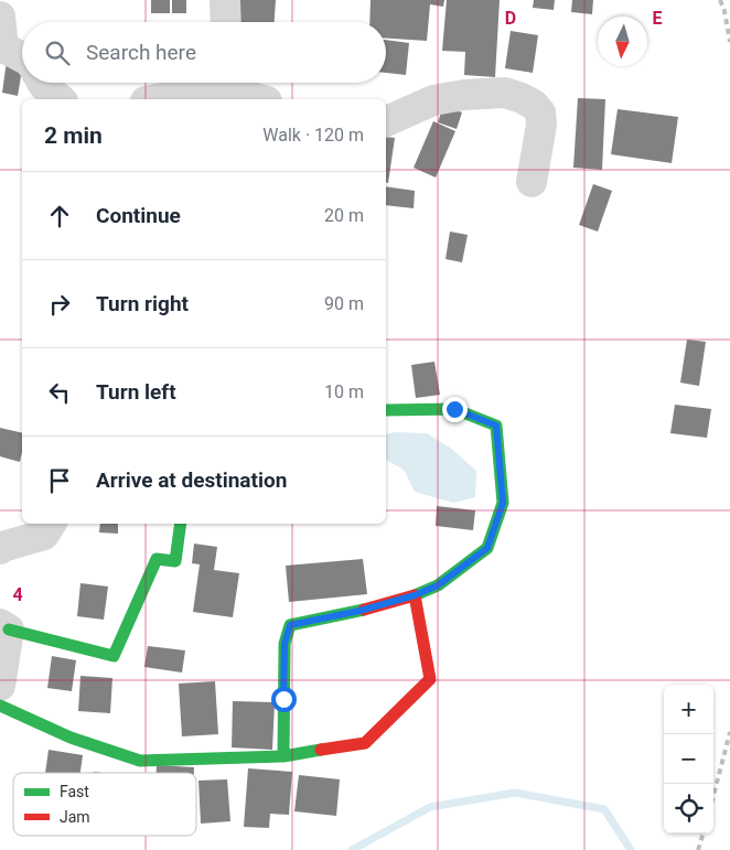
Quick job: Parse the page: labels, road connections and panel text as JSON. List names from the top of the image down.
{
  "legend": ["Fast", "Jam"],
  "north": "bottom",
  "page": {
    "search": "Search here",
    "heading": ["2 min", "Walk · 120 m"],
    "list": [
      ["Continue", "20 m"],
      ["Turn right", "90 m"],
      ["Turn left", "10 m"],
      "Arrive at destination"
    ],
    "map_buttons": ["+", "−"]
  },
  "grid": {
    "columns": ["D", "E"],
    "rows": ["4"]
  }
}
